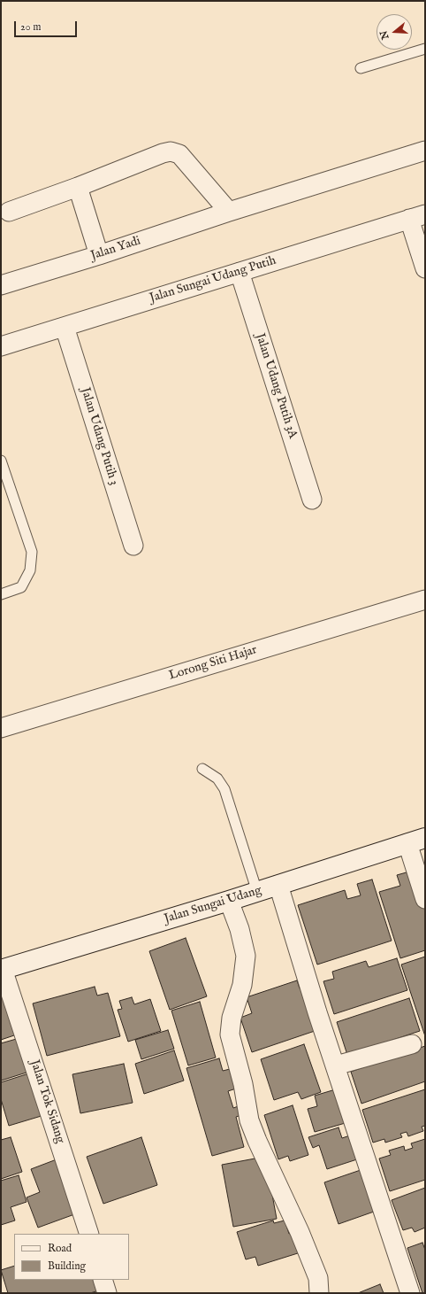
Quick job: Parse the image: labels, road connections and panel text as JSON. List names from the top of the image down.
{
  "streets": {
    "street": [
      "Jalan Yadi",
      "Jalan Sungai Udang Putih",
      "Jalan Udang Putih 3A",
      "Jalan Udang Putih 3",
      "Lorong Siti Hajar",
      "Jalan Sungai Udang",
      "Jalan Tok Sidang"
    ]
  },
  "crossings": [
    ["Jalan Sungai Udang Putih", "Jalan Udang Putih 3A"],
    ["Jalan Sungai Udang Putih", "Jalan Udang Putih 3"],
    ["Jalan Sungai Udang", "Jalan Tok Sidang"]
  ],
  "legend": ["Road", "Building"],
  "scale_bar": "20 m",
  "north": "left"
}
